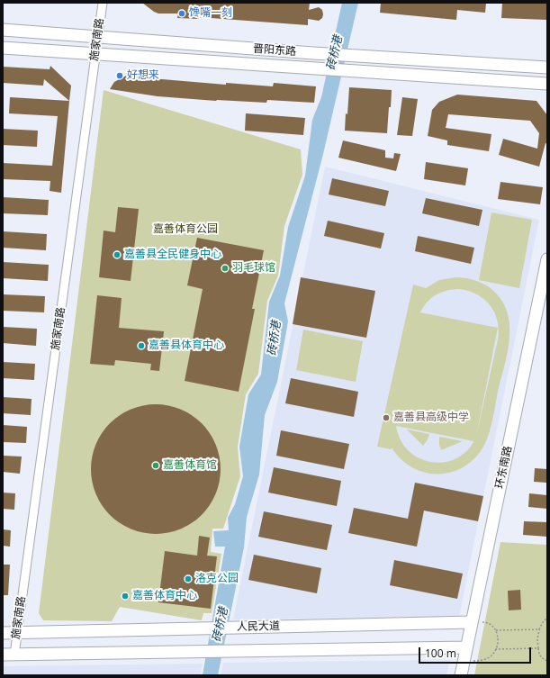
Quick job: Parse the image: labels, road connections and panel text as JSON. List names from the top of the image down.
{
  "streets": {
    "main road": ["晋阳东路", "环东南路", "人民大道"],
    "street": ["施家南路"]
  },
  "crossings": [
    ["施家南路", "晋阳东路"],
    ["施家南路", "人民大道"],
    ["环东南路", "人民大道"]
  ],
  "water": ["砖桥港"],
  "parks": ["嘉善体育公园"],
  "places": [
    "馋嘴一刻",
    "好想来",
    "嘉善县全民健身中心",
    "羽毛球馆",
    "嘉善县体育中心",
    "嘉善县高级中学",
    "嘉善体育馆",
    "洛克公园",
    "嘉善体育中心"
  ],
  "scale_bar": "100 m"
}
